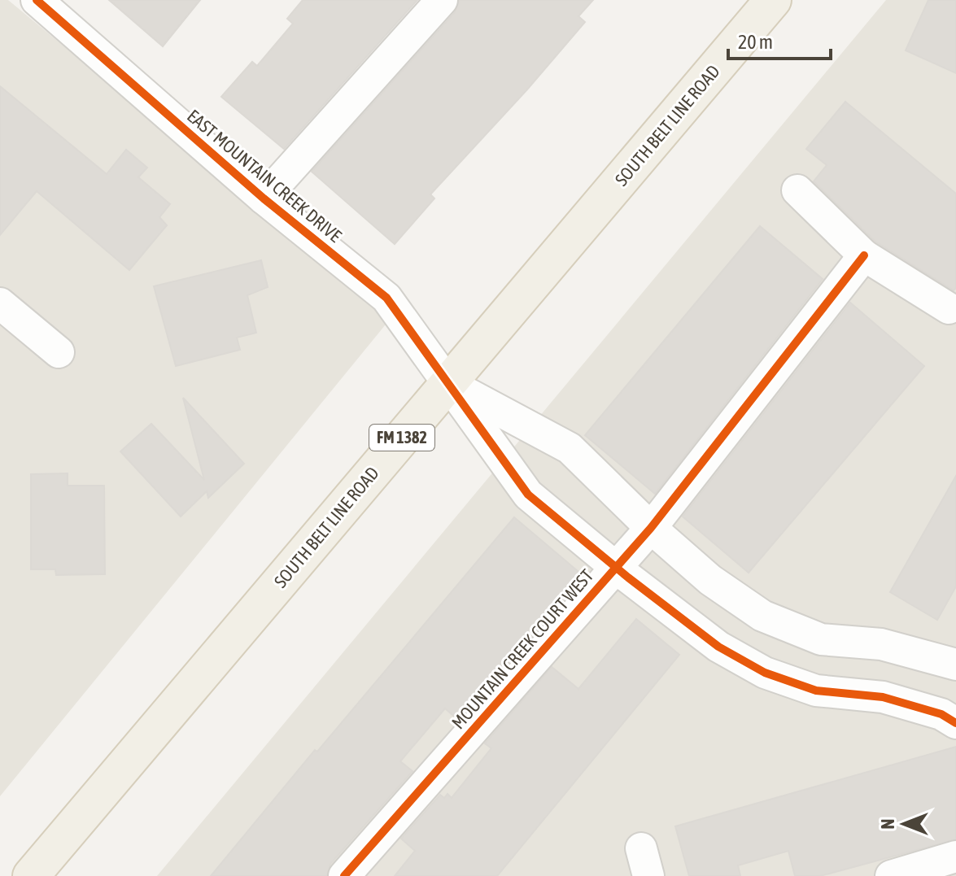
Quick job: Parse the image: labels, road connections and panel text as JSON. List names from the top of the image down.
{
  "streets": {
    "main road": ["SOUTH BELT LINE ROAD", "FM 1382"],
    "street": ["EAST MOUNTAIN CREEK DRIVE", "MOUNTAIN CREEK COURT WEST"]
  },
  "crossings": [
    ["SOUTH BELT LINE ROAD", "EAST MOUNTAIN CREEK DRIVE"],
    ["EAST MOUNTAIN CREEK DRIVE", "MOUNTAIN CREEK COURT WEST"]
  ],
  "scale_bar": "20 m",
  "north": "left"
}
